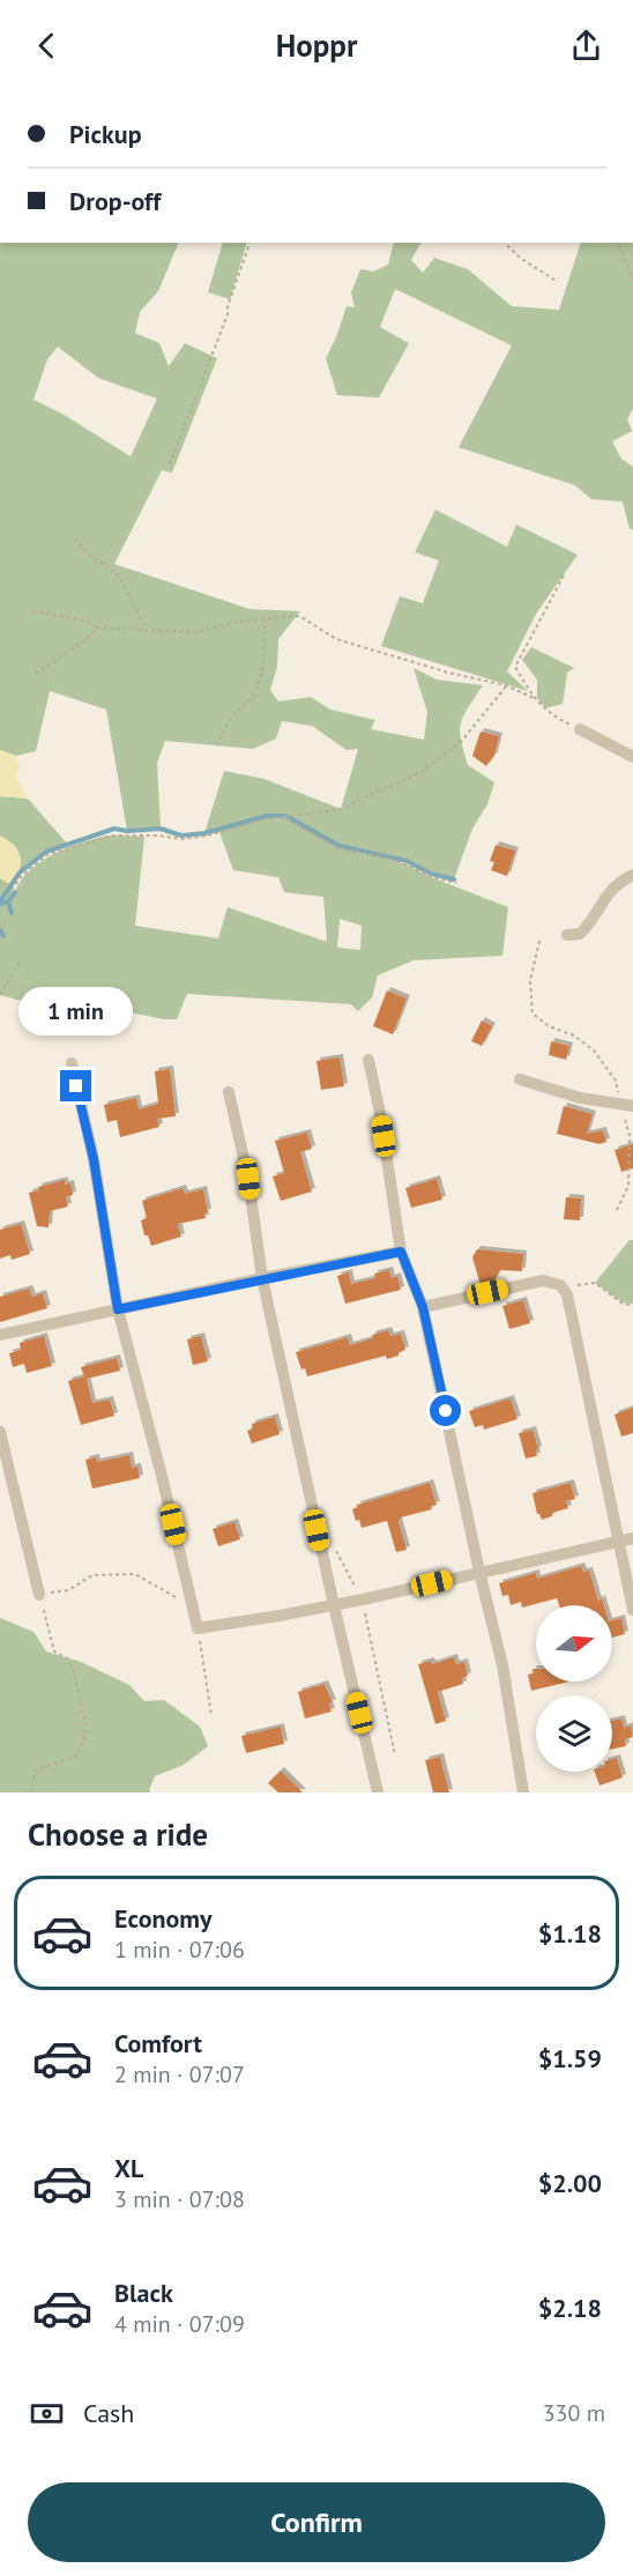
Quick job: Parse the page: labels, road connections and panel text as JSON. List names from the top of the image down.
{
  "north": "right",
  "page": {
    "header": "Hoppr",
    "banner": ["Pickup", "Drop-off"],
    "bubble": "1 min",
    "heading": "Choose a ride",
    "list": [
      {
        "name": "Economy",
        "note": "1 min · 07:06",
        "value": "$1.18"
      },
      {
        "name": "Comfort",
        "note": "2 min · 07:07",
        "value": "$1.59"
      },
      {
        "name": "XL",
        "note": "3 min · 07:08",
        "value": "$2.00"
      },
      {
        "name": "Black",
        "note": "4 min · 07:09",
        "value": "$2.18"
      }
    ],
    "pay": ["Cash", "330 m"],
    "buttons": "Confirm"
  }
}
